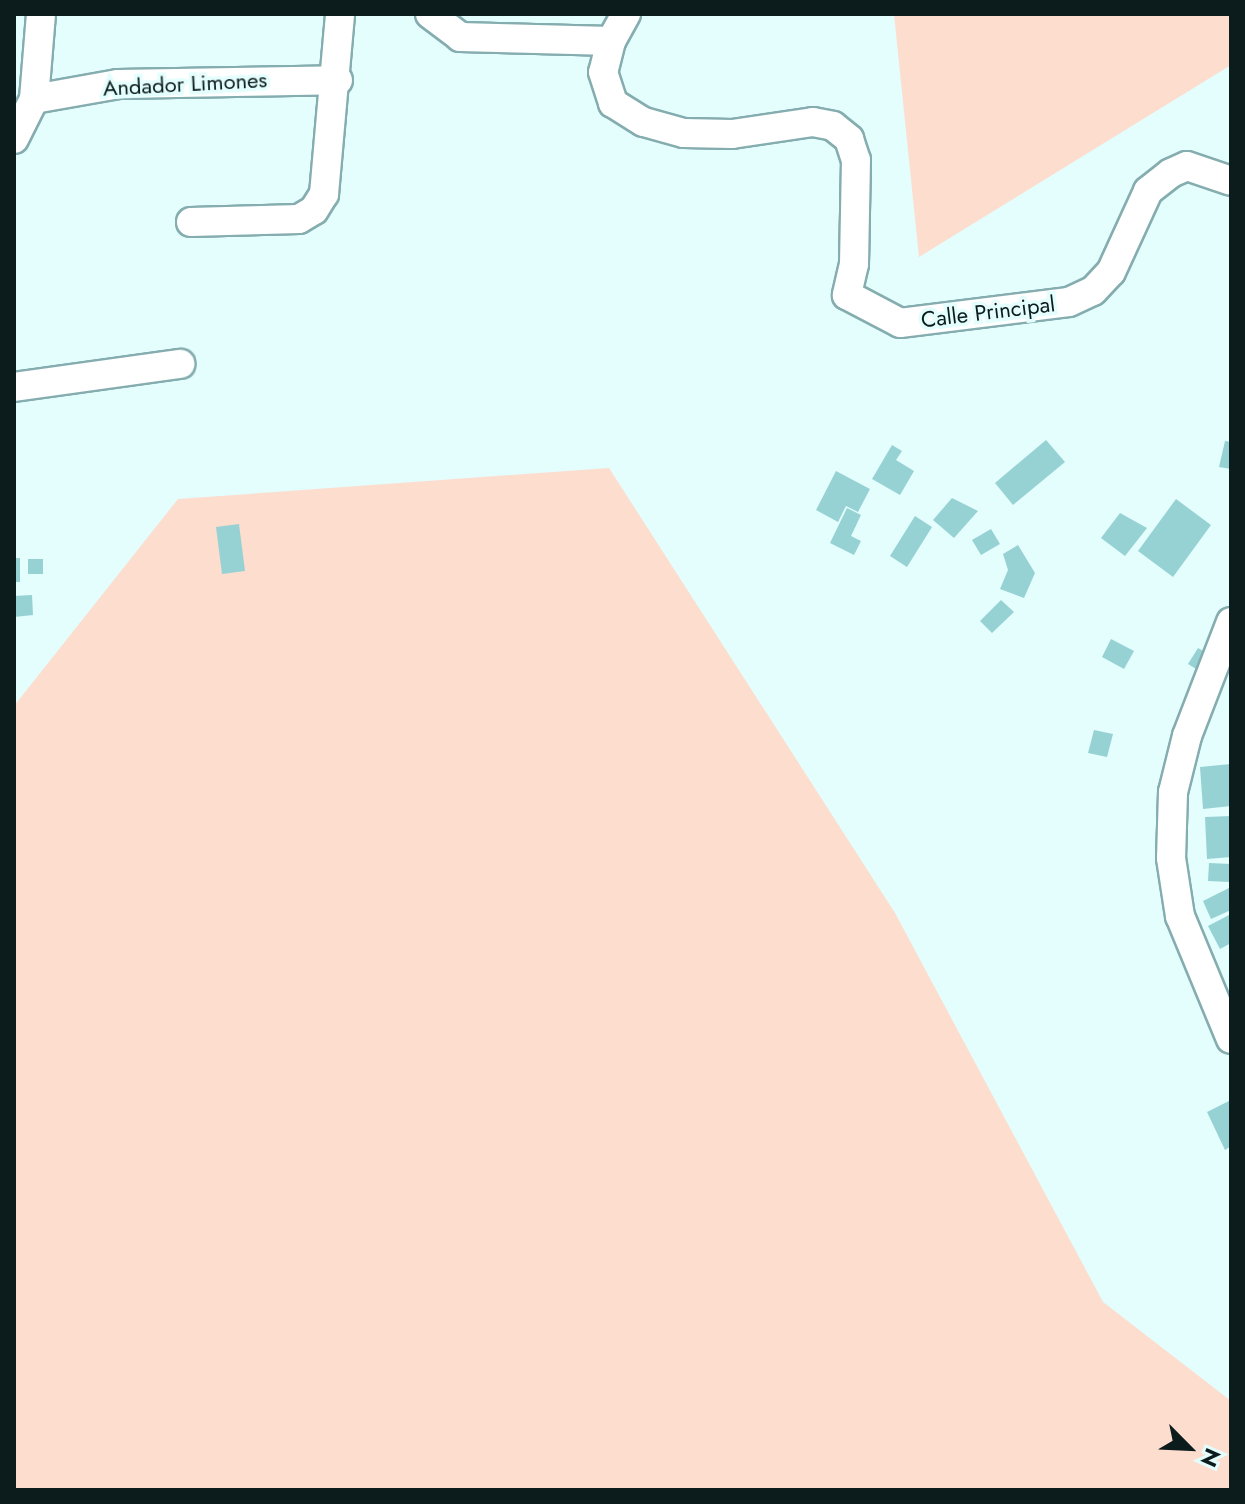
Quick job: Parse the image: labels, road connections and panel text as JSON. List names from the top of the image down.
{
  "streets": {
    "street": ["Andador Limones", "Calle Principal"]
  },
  "north": "bottom right"
}
